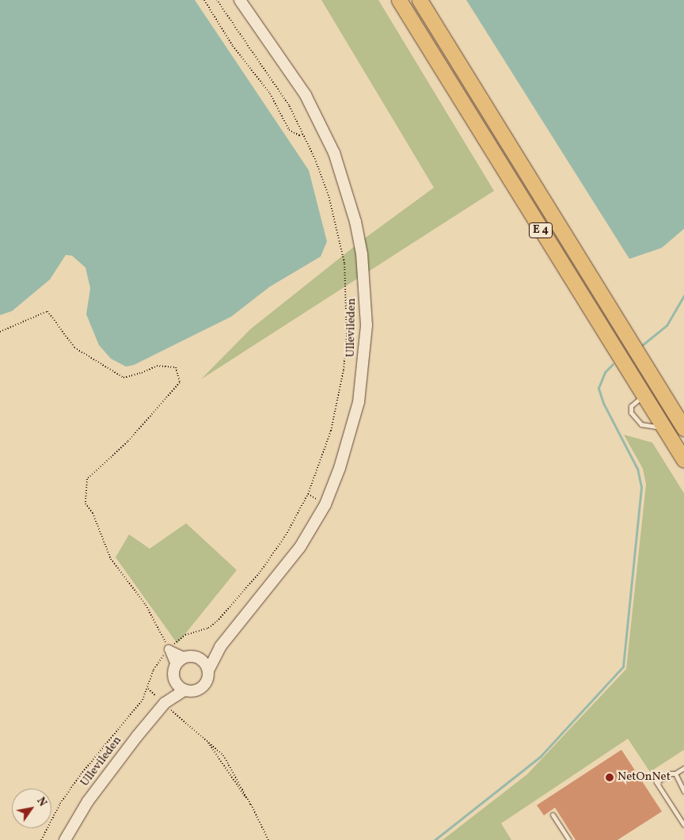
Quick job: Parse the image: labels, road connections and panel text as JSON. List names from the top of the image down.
{
  "streets": {
    "highway": ["E 4"],
    "main road": ["Ullevileden"]
  },
  "places": ["NetOnNet"],
  "north": "top right"
}
